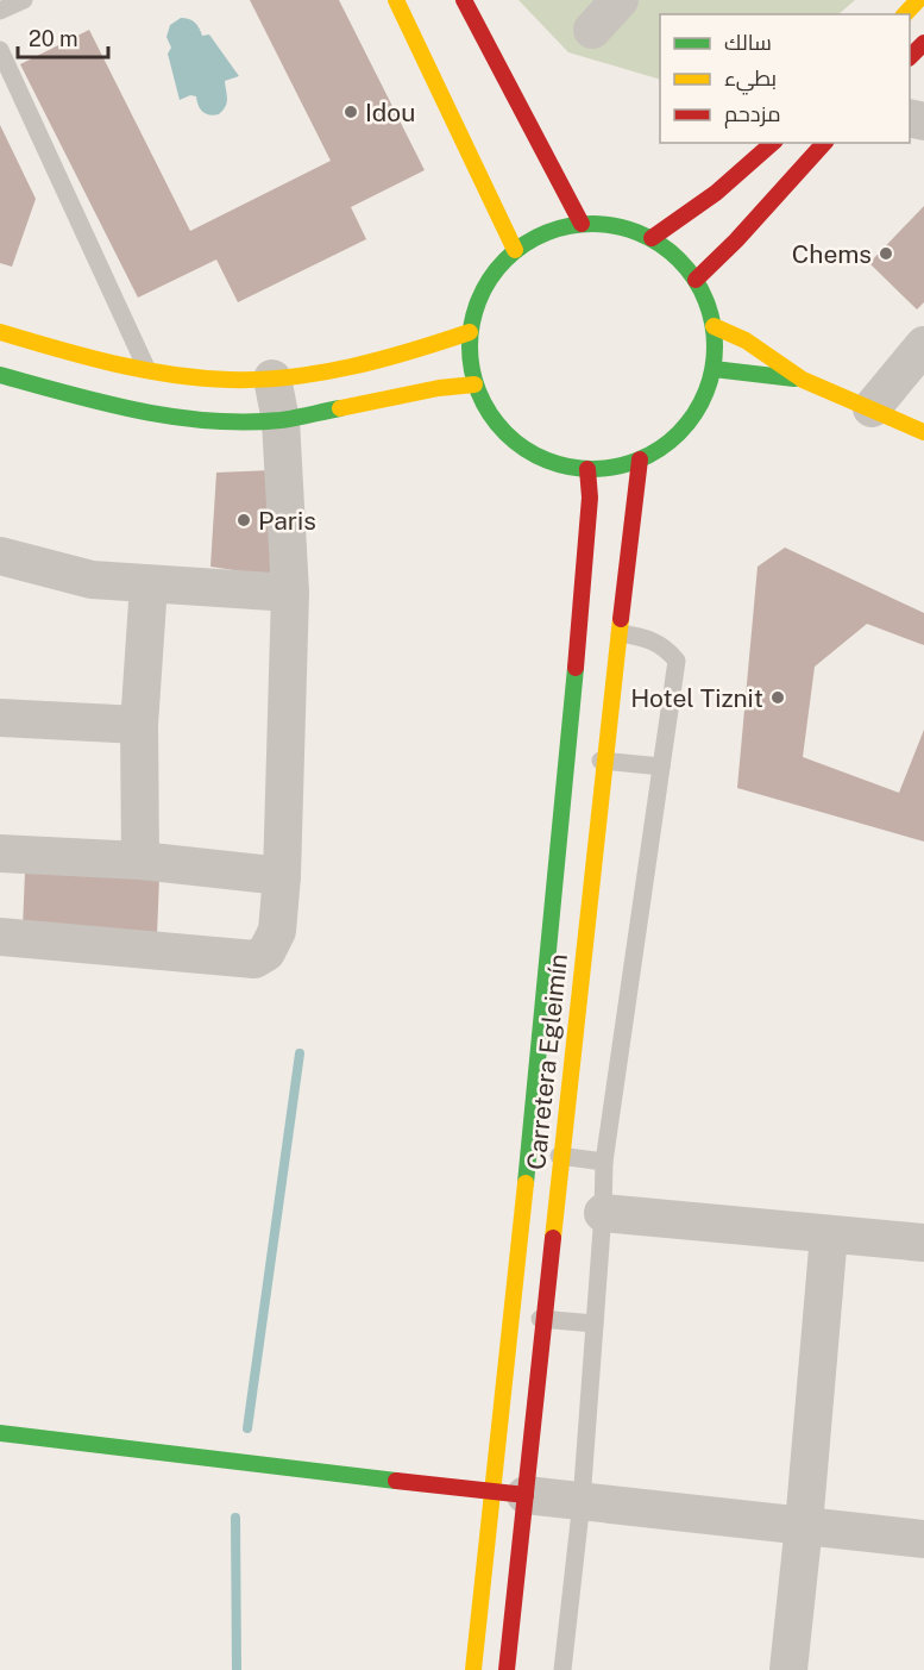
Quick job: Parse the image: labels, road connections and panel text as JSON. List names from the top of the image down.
{
  "streets": {
    "main road": ["Carretera Egleimín"]
  },
  "places": [
    "Idou",
    "Chems",
    "Paris",
    "Hotel Tiznit"
  ],
  "legend": ["سالك", "بطيء", "مزدحم"],
  "scale_bar": "20 m"
}
